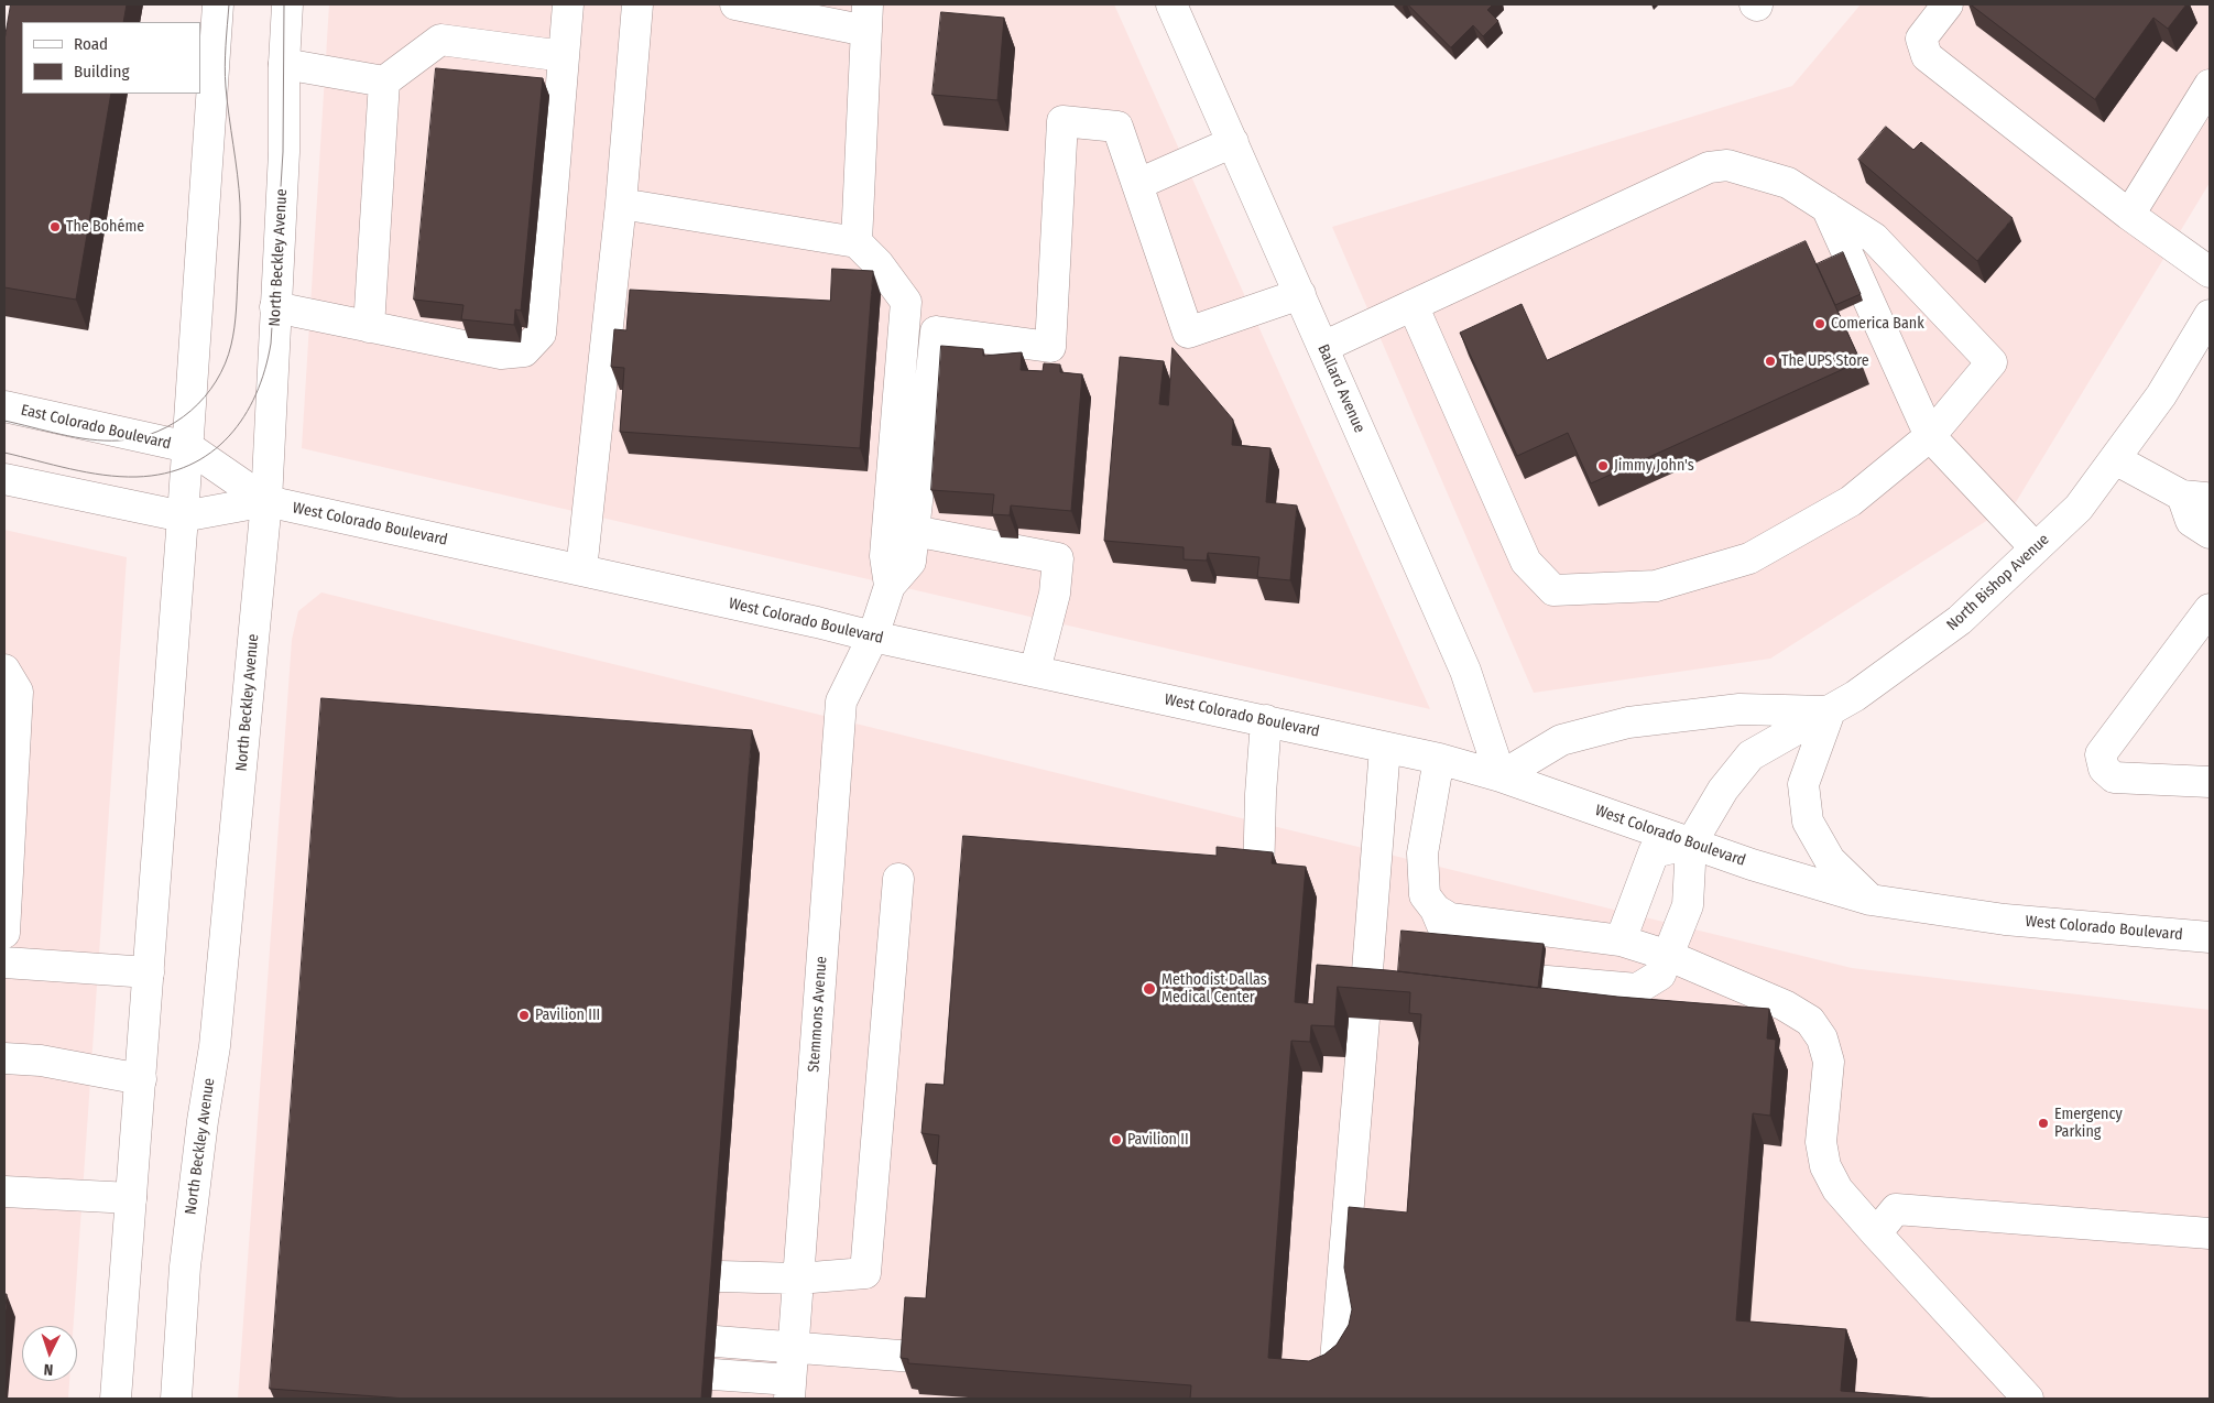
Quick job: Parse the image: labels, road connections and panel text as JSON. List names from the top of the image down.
{
  "streets": {
    "street": [
      "North Beckley Avenue",
      "Ballard Avenue",
      "East Colorado Boulevard",
      "West Colorado Boulevard",
      "North Bishop Avenue",
      "Stemmons Avenue"
    ]
  },
  "crossings": [
    ["North Beckley Avenue", "West Colorado Boulevard"],
    ["Ballard Avenue", "West Colorado Boulevard"],
    ["East Colorado Boulevard", "West Colorado Boulevard"],
    ["West Colorado Boulevard", "North Bishop Avenue"],
    ["West Colorado Boulevard", "Stemmons Avenue"]
  ],
  "places": [
    "The Bohéme",
    "Comerica Bank",
    "The UPS Store",
    "Jimmy John's",
    "Methodist Dallas Medical Center",
    "Pavilion III",
    "Emergency Parking",
    "Pavilion II"
  ],
  "legend": ["Road", "Building"],
  "north": "bottom"
}
